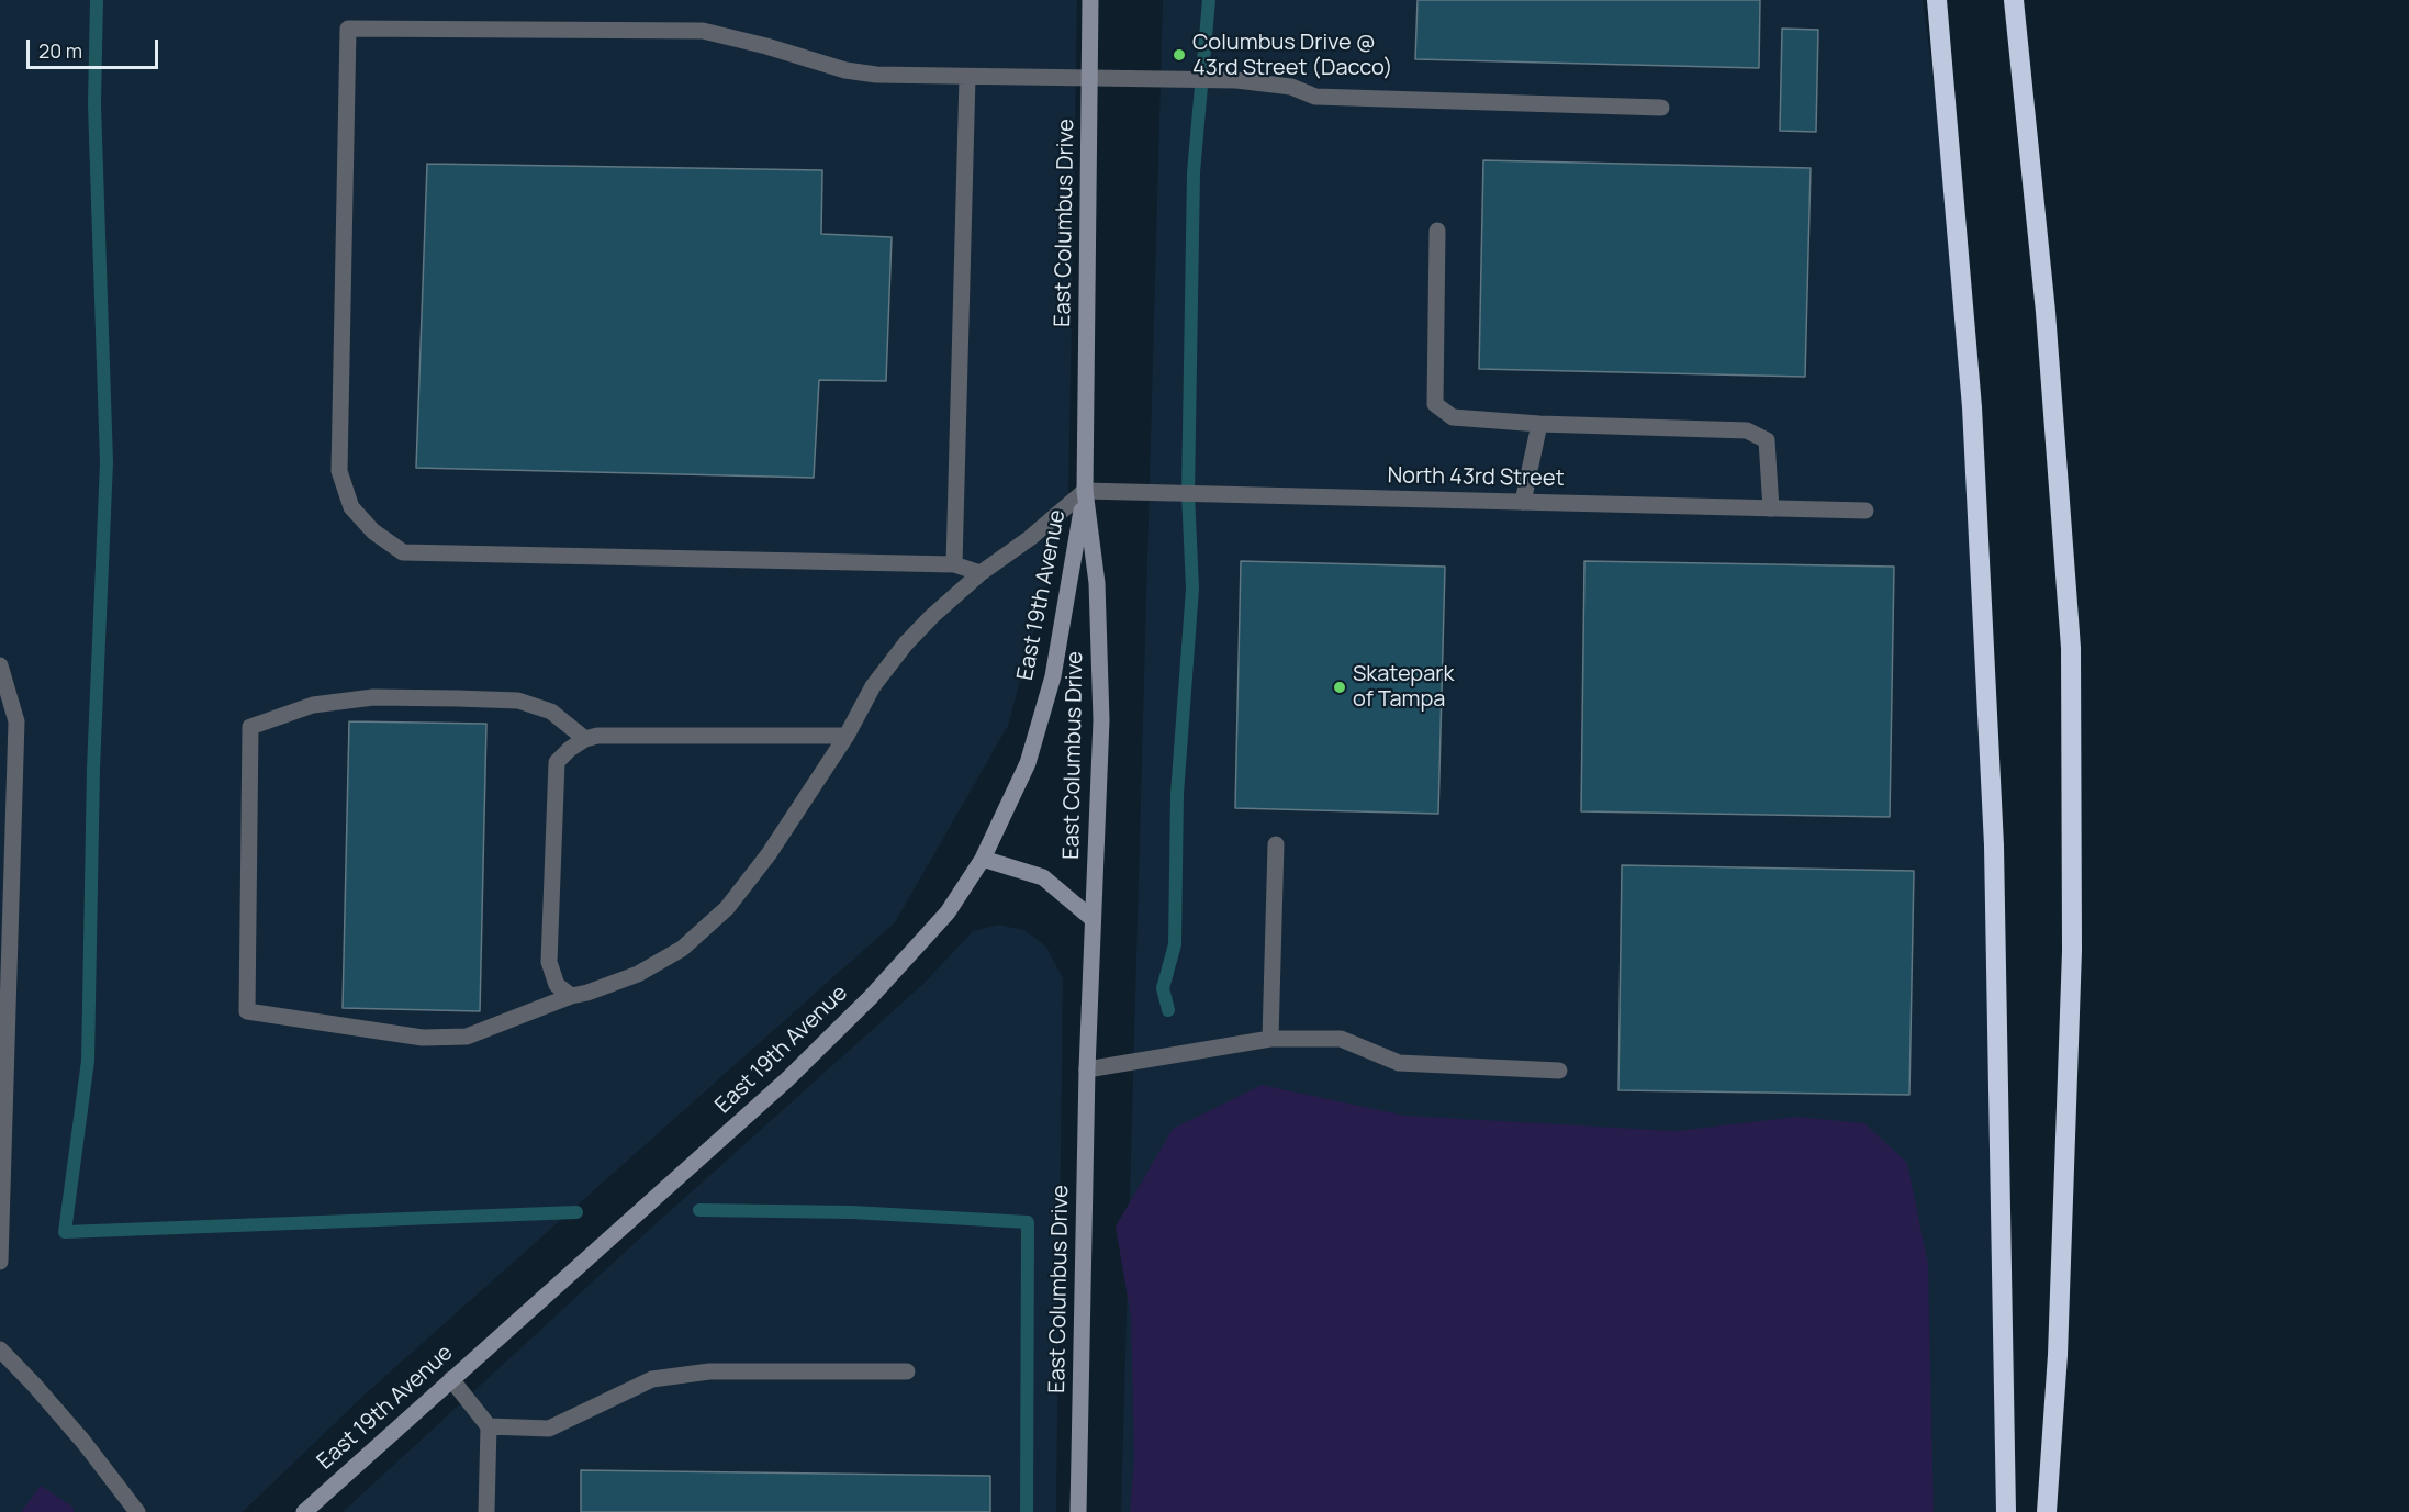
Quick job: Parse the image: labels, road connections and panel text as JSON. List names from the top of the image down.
{
  "streets": {
    "main road": ["East Columbus Drive", "East 19th Avenue"],
    "street": ["North 43rd Street"]
  },
  "crossings": [
    ["East Columbus Drive", "North 43rd Street"],
    ["East Columbus Drive", "East 19th Avenue"],
    ["North 43rd Street", "East 19th Avenue"]
  ],
  "places": ["Columbus Drive @ 43rd Street (Dacco)", "Skatepark of Tampa"],
  "scale_bar": "20 m"
}
